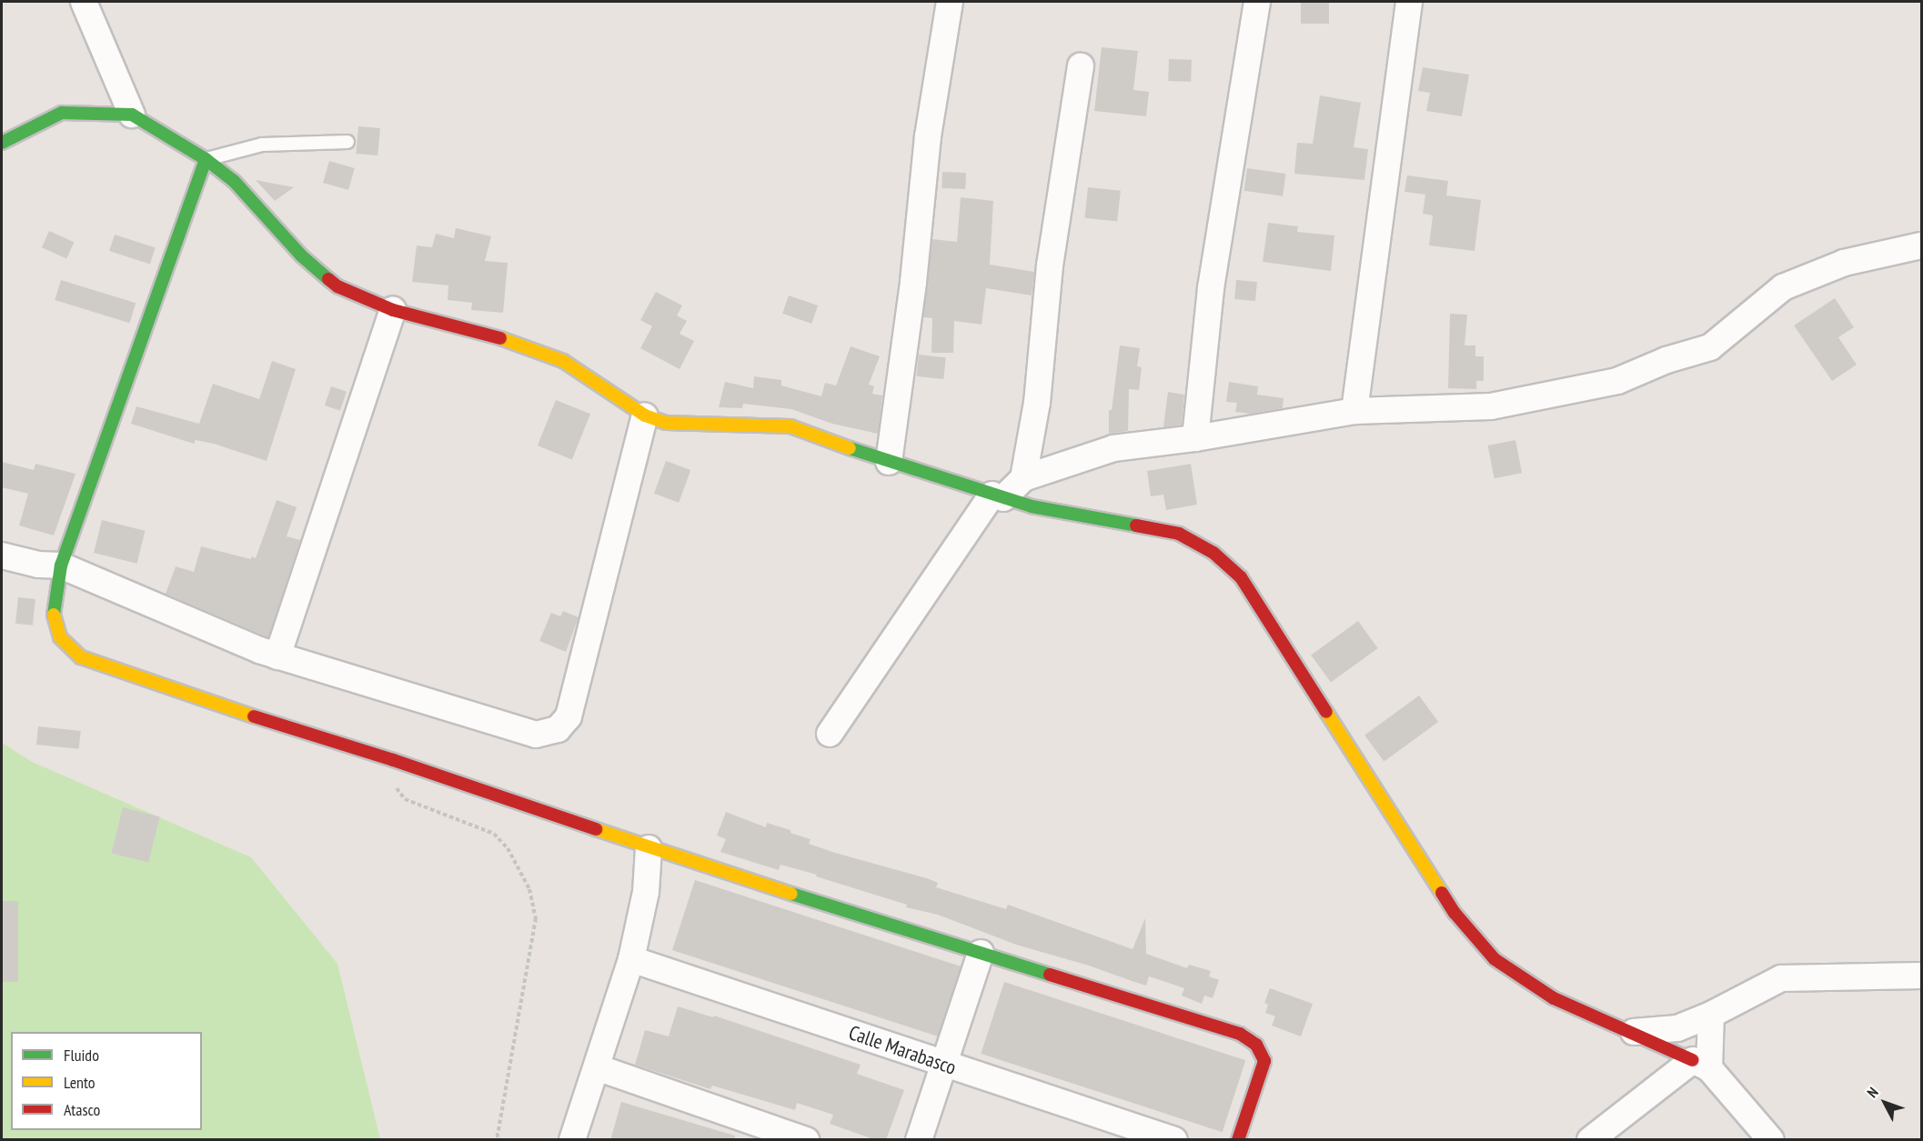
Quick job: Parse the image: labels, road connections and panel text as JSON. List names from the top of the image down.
{
  "streets": {
    "street": ["Calle Marabasco"]
  },
  "legend": ["Fluido", "Lento", "Atasco"],
  "north": "top left"
}
